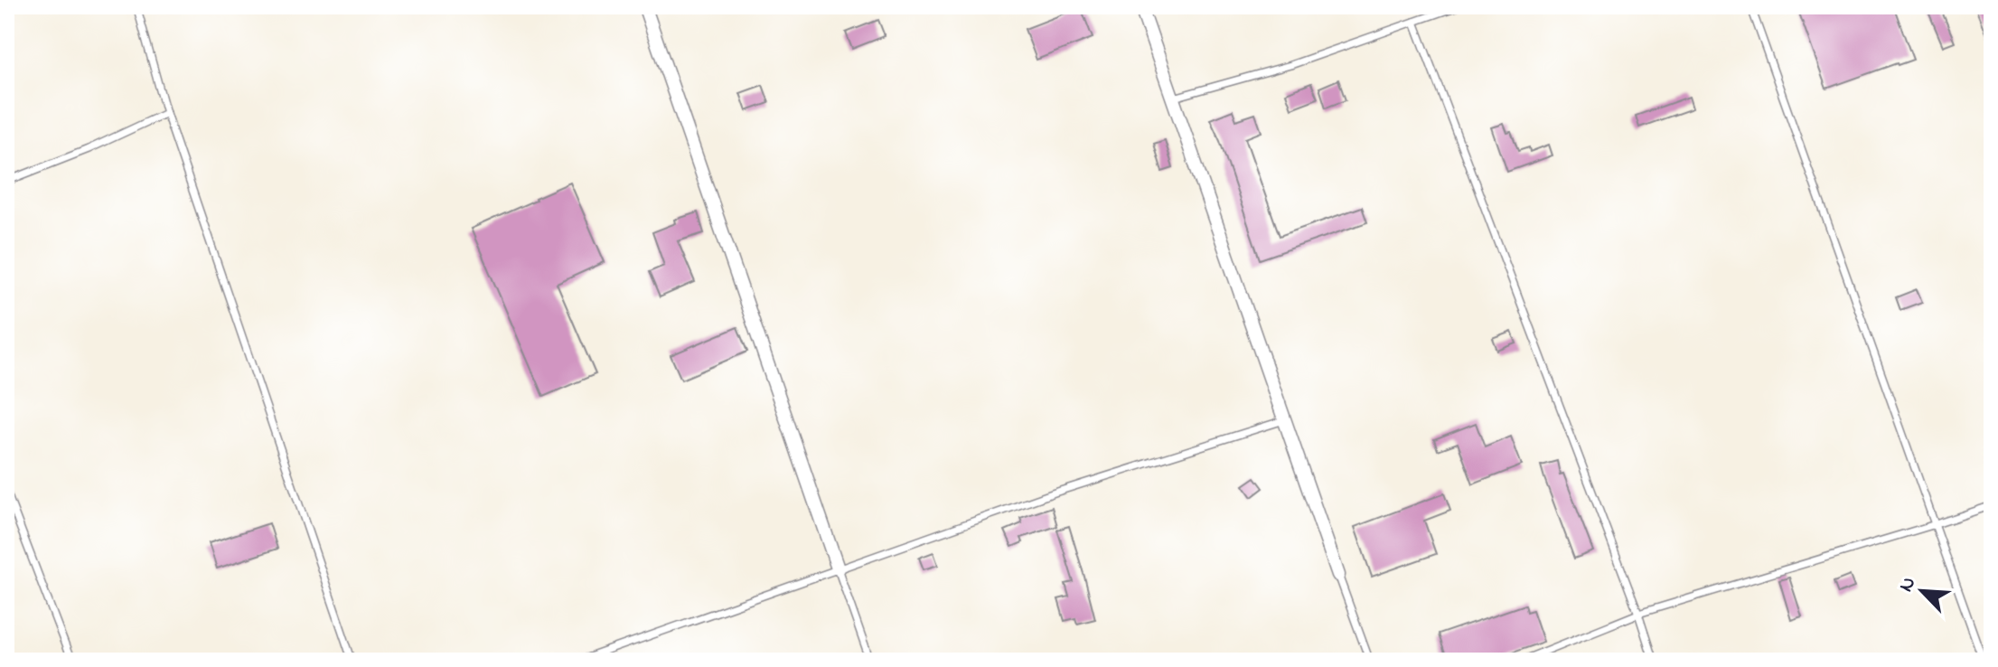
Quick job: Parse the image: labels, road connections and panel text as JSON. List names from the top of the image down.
{
  "north": "top left"
}
